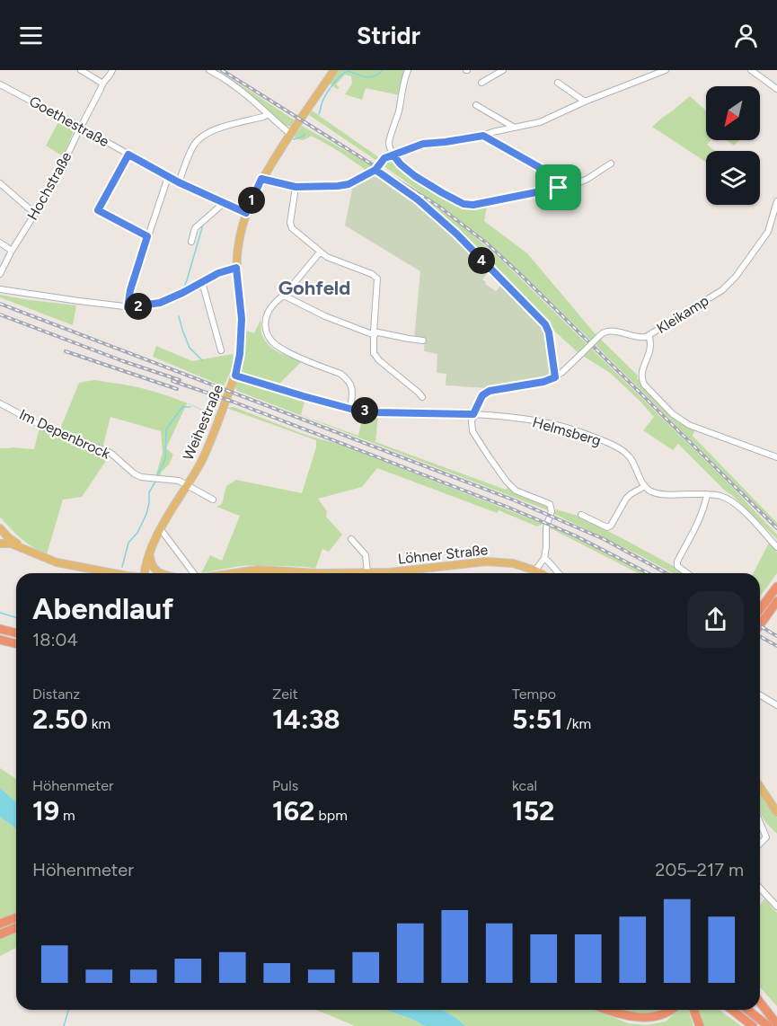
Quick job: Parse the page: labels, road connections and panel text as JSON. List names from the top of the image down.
{
  "streets": {
    "main road": ["Weihestraße", "Löhner Straße"],
    "street": [
      "Goethestraße",
      "Hochstraße",
      "Kleikamp",
      "Helmsberg",
      "Im Depenbrock"
    ]
  },
  "crossings": [
    ["Goethestraße", "Hochstraße"],
    ["Goethestraße", "Weihestraße"],
    ["Kleikamp", "Helmsberg"],
    ["Weihestraße", "Helmsberg"],
    ["Weihestraße", "Im Depenbrock"]
  ],
  "districts": ["Gohfeld"],
  "north": "bottom left",
  "page": {
    "header": "Stridr",
    "pins": [
      "1",
      "4",
      "2",
      "3"
    ],
    "heading": ["Abendlauf", "18:04"],
    "stats": [
      ["Distanz", "2.50 km"],
      ["Zeit", "14:38"],
      ["Tempo", "5:51 /km"],
      ["Höhenmeter", "19 m"],
      ["Puls", "162 bpm"],
      ["kcal", "152"]
    ],
    "chart": ["Höhenmeter", "205–217 m"]
  }
}
